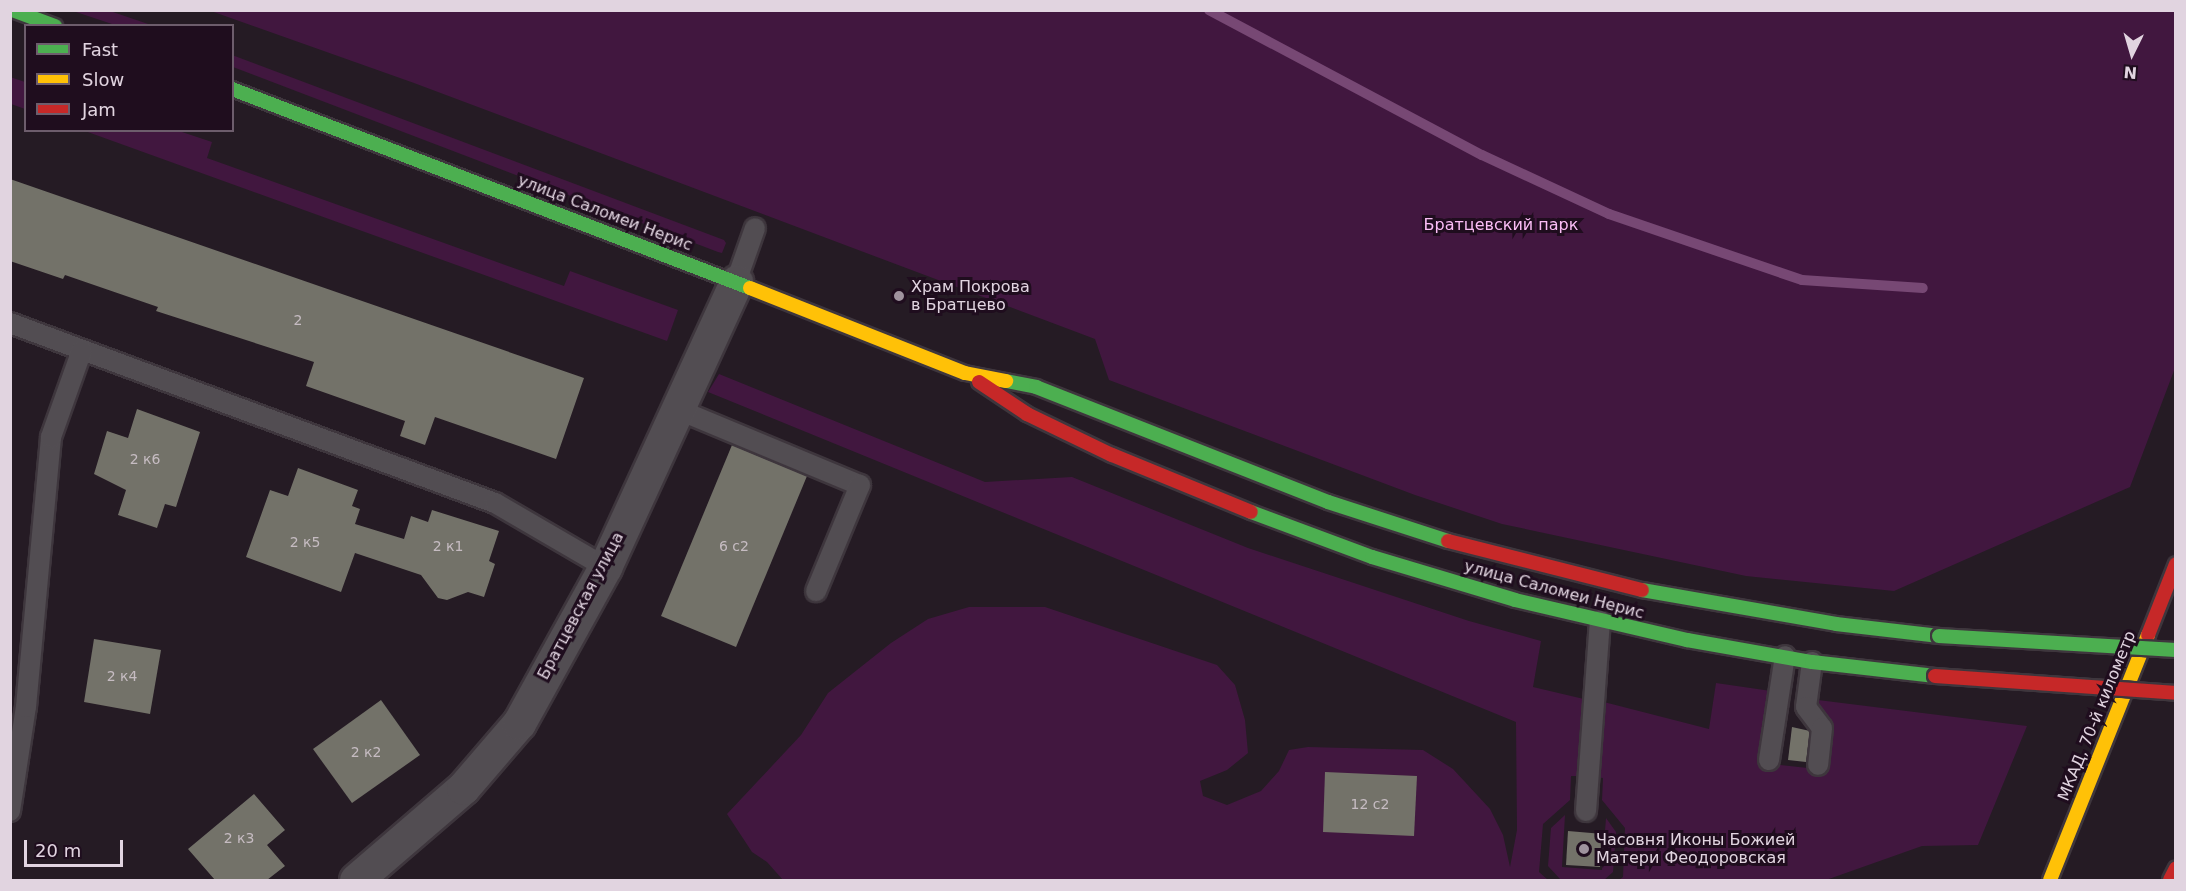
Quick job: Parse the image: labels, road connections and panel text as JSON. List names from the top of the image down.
{
  "streets": {
    "main road": ["улица Саломеи Нерис", "МКАД, 70-й километр"],
    "street": ["Братцевская улица"]
  },
  "crossings": [
    ["улица Саломеи Нерис", "Братцевская улица"]
  ],
  "parks": ["Братцевский парк"],
  "places": ["Храм Покрова в Братцево", "Часовня Иконы Божией Матери Феодоровская"],
  "house_numbers": [
    "2",
    "2 к6",
    "2 к5",
    "2 к1",
    "6 с2",
    "2 к4",
    "2 к2",
    "12 с2",
    "2 к3"
  ],
  "legend": ["Fast", "Slow", "Jam"],
  "scale_bar": "20 m",
  "north": "bottom"
}
